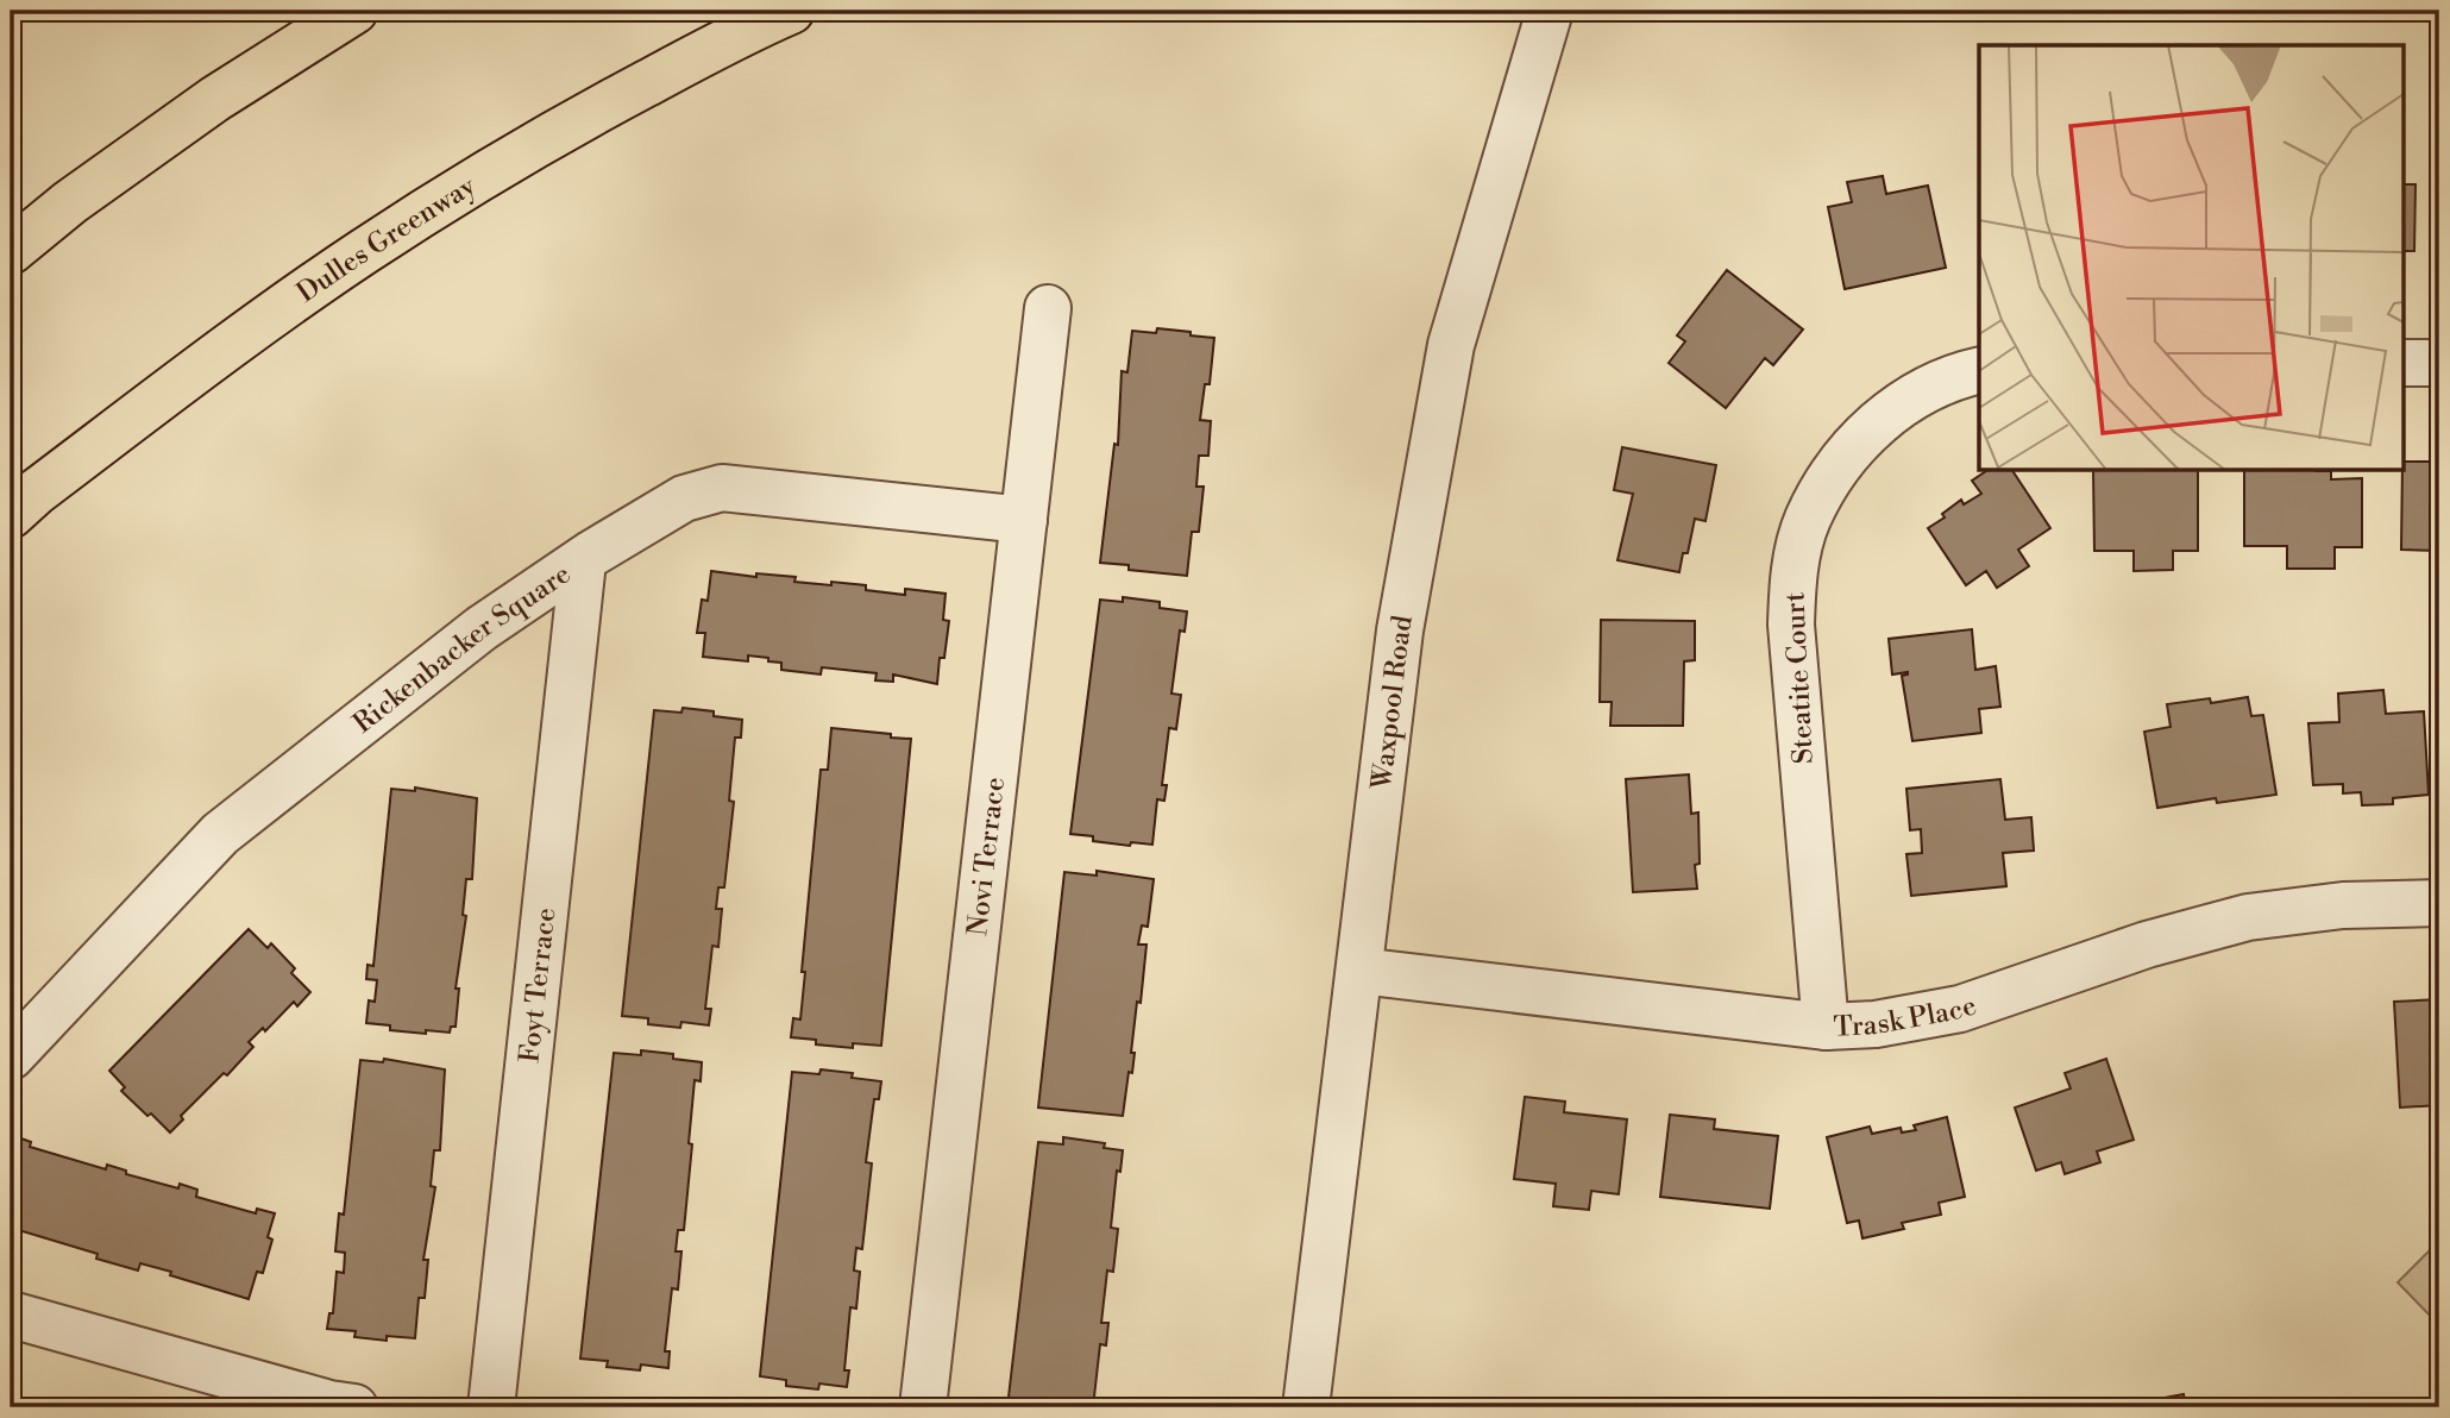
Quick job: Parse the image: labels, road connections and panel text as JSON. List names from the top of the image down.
{
  "streets": {
    "highway": ["Dulles Greenway"],
    "street": [
      "Rickenbacker Square",
      "Steatite Court",
      "Waxpool Road",
      "Novi Terrace",
      "Foyt Terrace",
      "Trask Place"
    ]
  },
  "crossings": [
    ["Rickenbacker Square", "Novi Terrace"],
    ["Rickenbacker Square", "Foyt Terrace"],
    ["Steatite Court", "Trask Place"],
    ["Waxpool Road", "Trask Place"]
  ]
}
